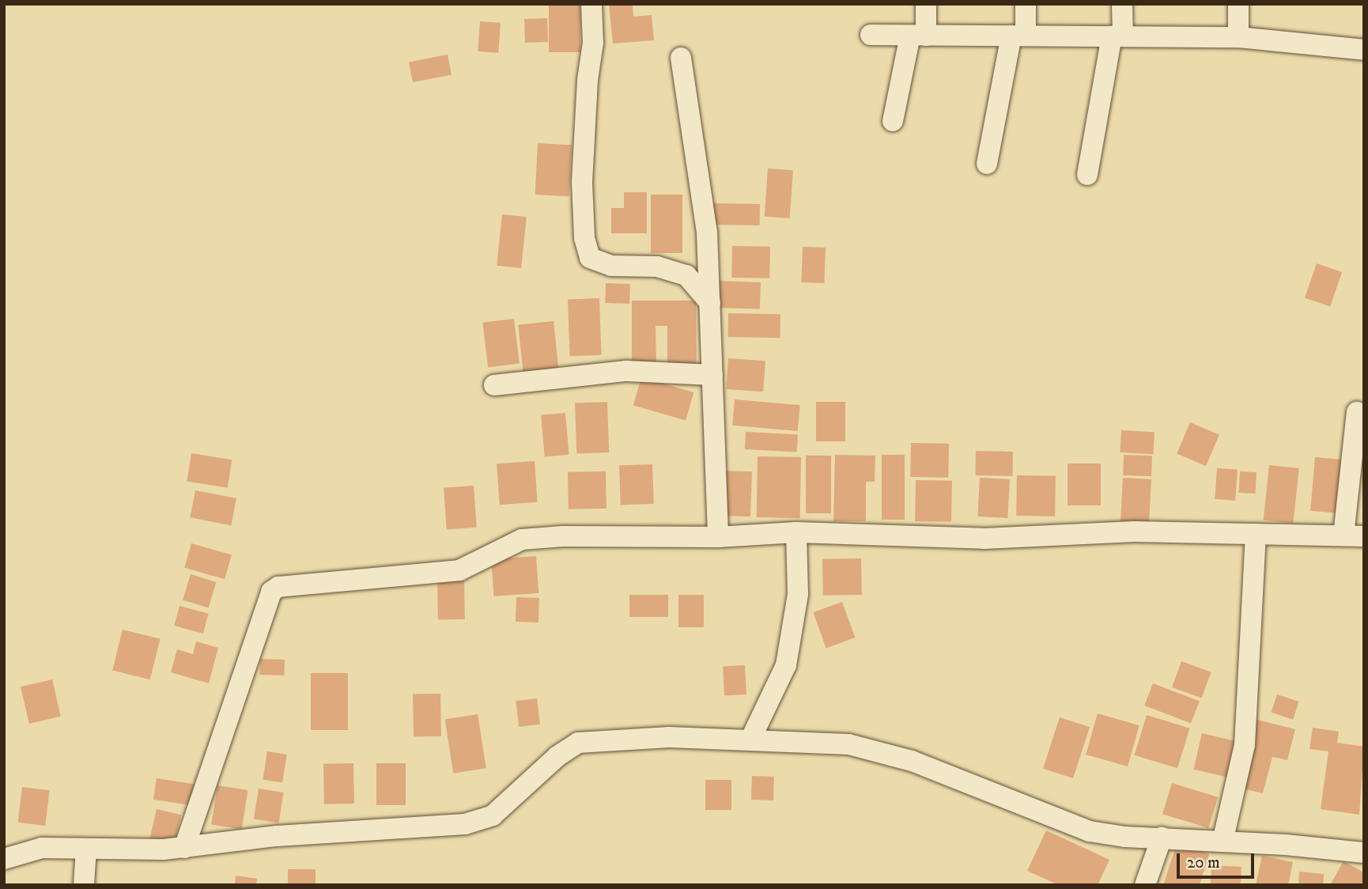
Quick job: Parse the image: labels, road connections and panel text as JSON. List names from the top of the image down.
{
  "scale_bar": "20 m"
}
